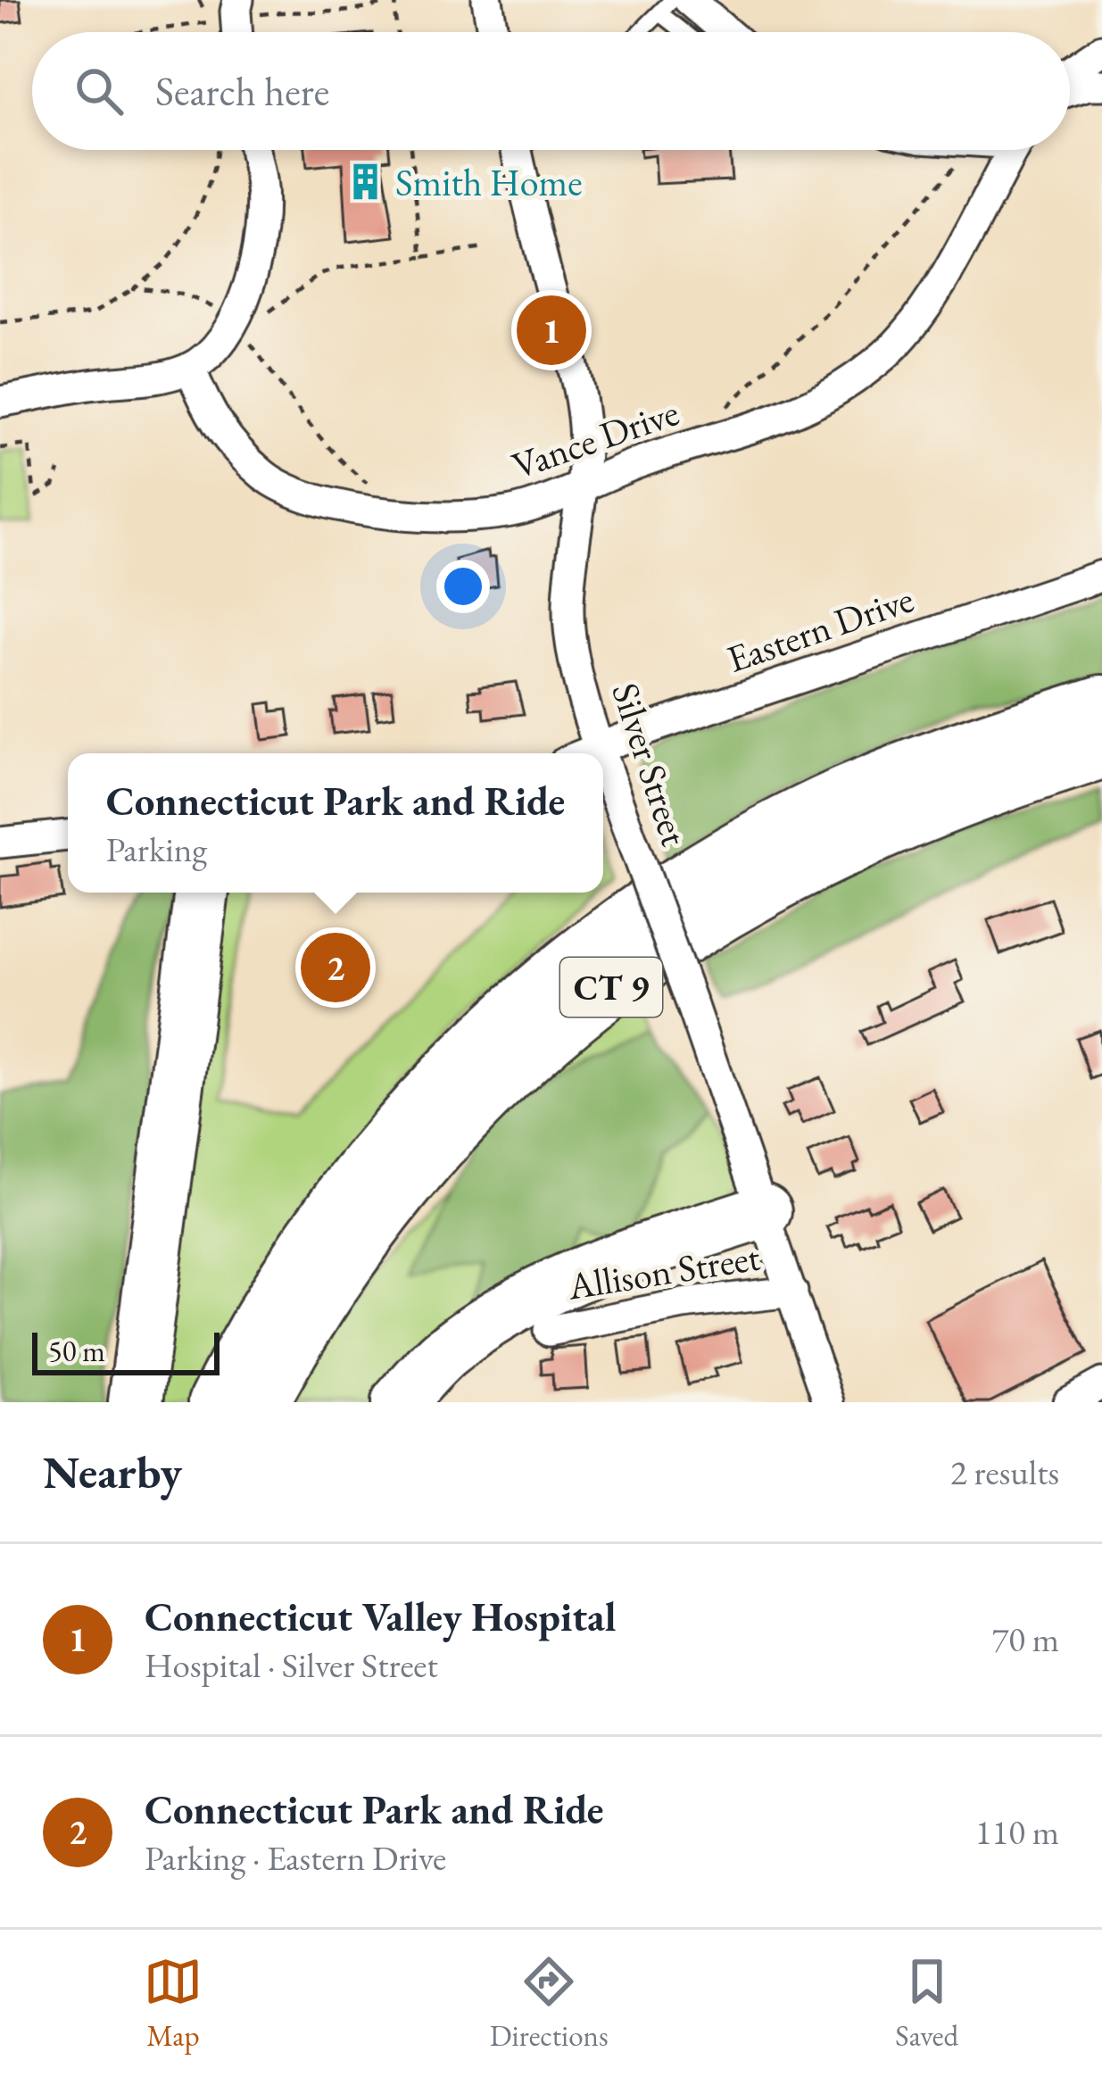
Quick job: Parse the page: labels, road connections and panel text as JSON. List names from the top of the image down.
{
  "streets": {
    "highway": ["CT 9"],
    "street": [
      "Vance Drive",
      "Eastern Drive",
      "Silver Street",
      "Allison Street"
    ]
  },
  "crossings": [
    ["Vance Drive", "Silver Street"],
    ["Eastern Drive", "Silver Street"],
    ["Silver Street", "Allison Street"]
  ],
  "places": {
    "building": ["Smith Home"]
  },
  "scale_bar": "50 m",
  "page": {
    "search": "Search here",
    "pins": ["1", "2"],
    "popup": ["Connecticut Park and Ride", "Parking"],
    "scale": "50 m",
    "heading": ["Nearby", "2 results"],
    "list": [
      {
        "mark": "1",
        "name": "Connecticut Valley Hospital",
        "note": "Hospital · Silver Street",
        "value": "70 m"
      },
      {
        "mark": "2",
        "name": "Connecticut Park and Ride",
        "note": "Parking · Eastern Drive",
        "value": "110 m"
      }
    ],
    "nav": ["Map", "Directions", "Saved"]
  }
}
